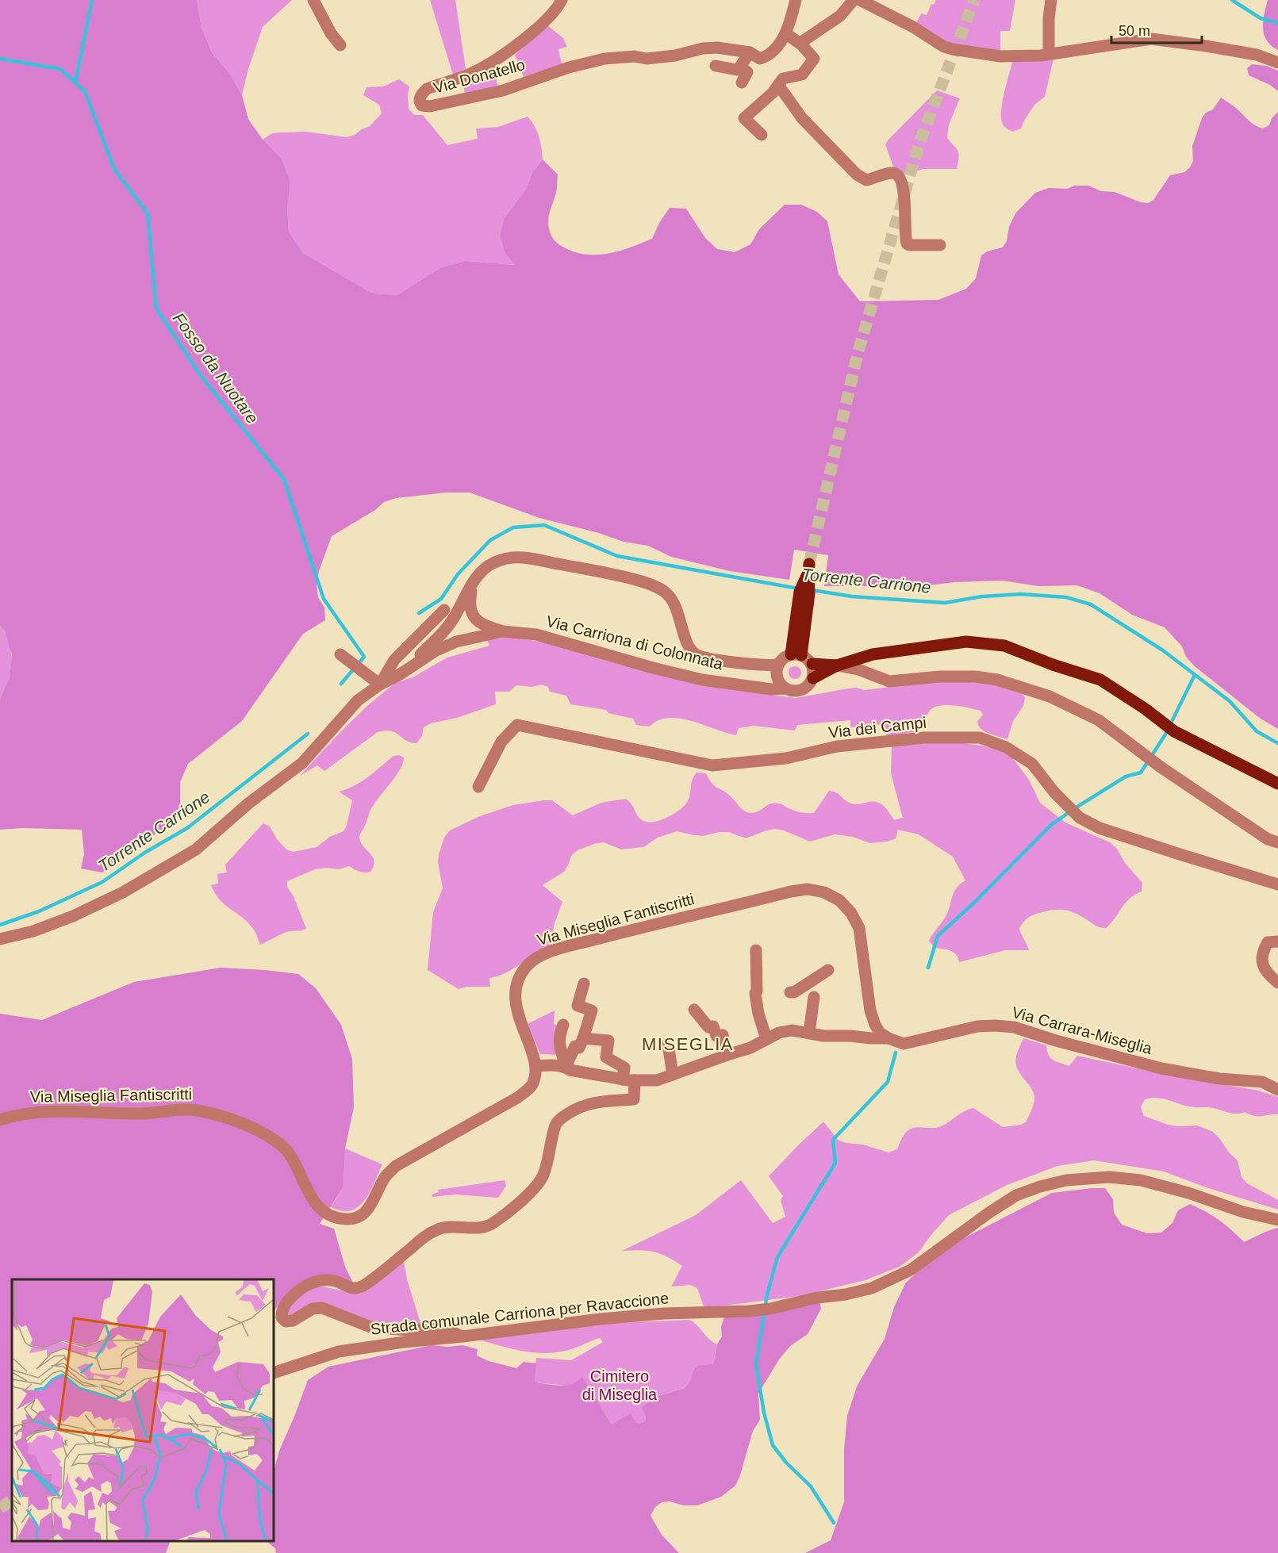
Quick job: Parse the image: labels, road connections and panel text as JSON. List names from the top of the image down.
{
  "streets": {
    "main road": ["Via Carriona di Colonnata"],
    "street": [
      "Via Donatello",
      "Via dei Campi",
      "Via Miseglia Fantiscritti",
      "Via Carrara-Miseglia",
      "Strada comunale Carriona per Ravaccione"
    ]
  },
  "crossings": [
    ["Via Miseglia Fantiscritti", "Via Carrara-Miseglia"]
  ],
  "districts": ["MISEGLIA"],
  "water": ["Fosso da Nuotare", "Torrente Carrione"],
  "parks": ["Cimitero di Miseglia"],
  "scale_bar": "50 m"
}
